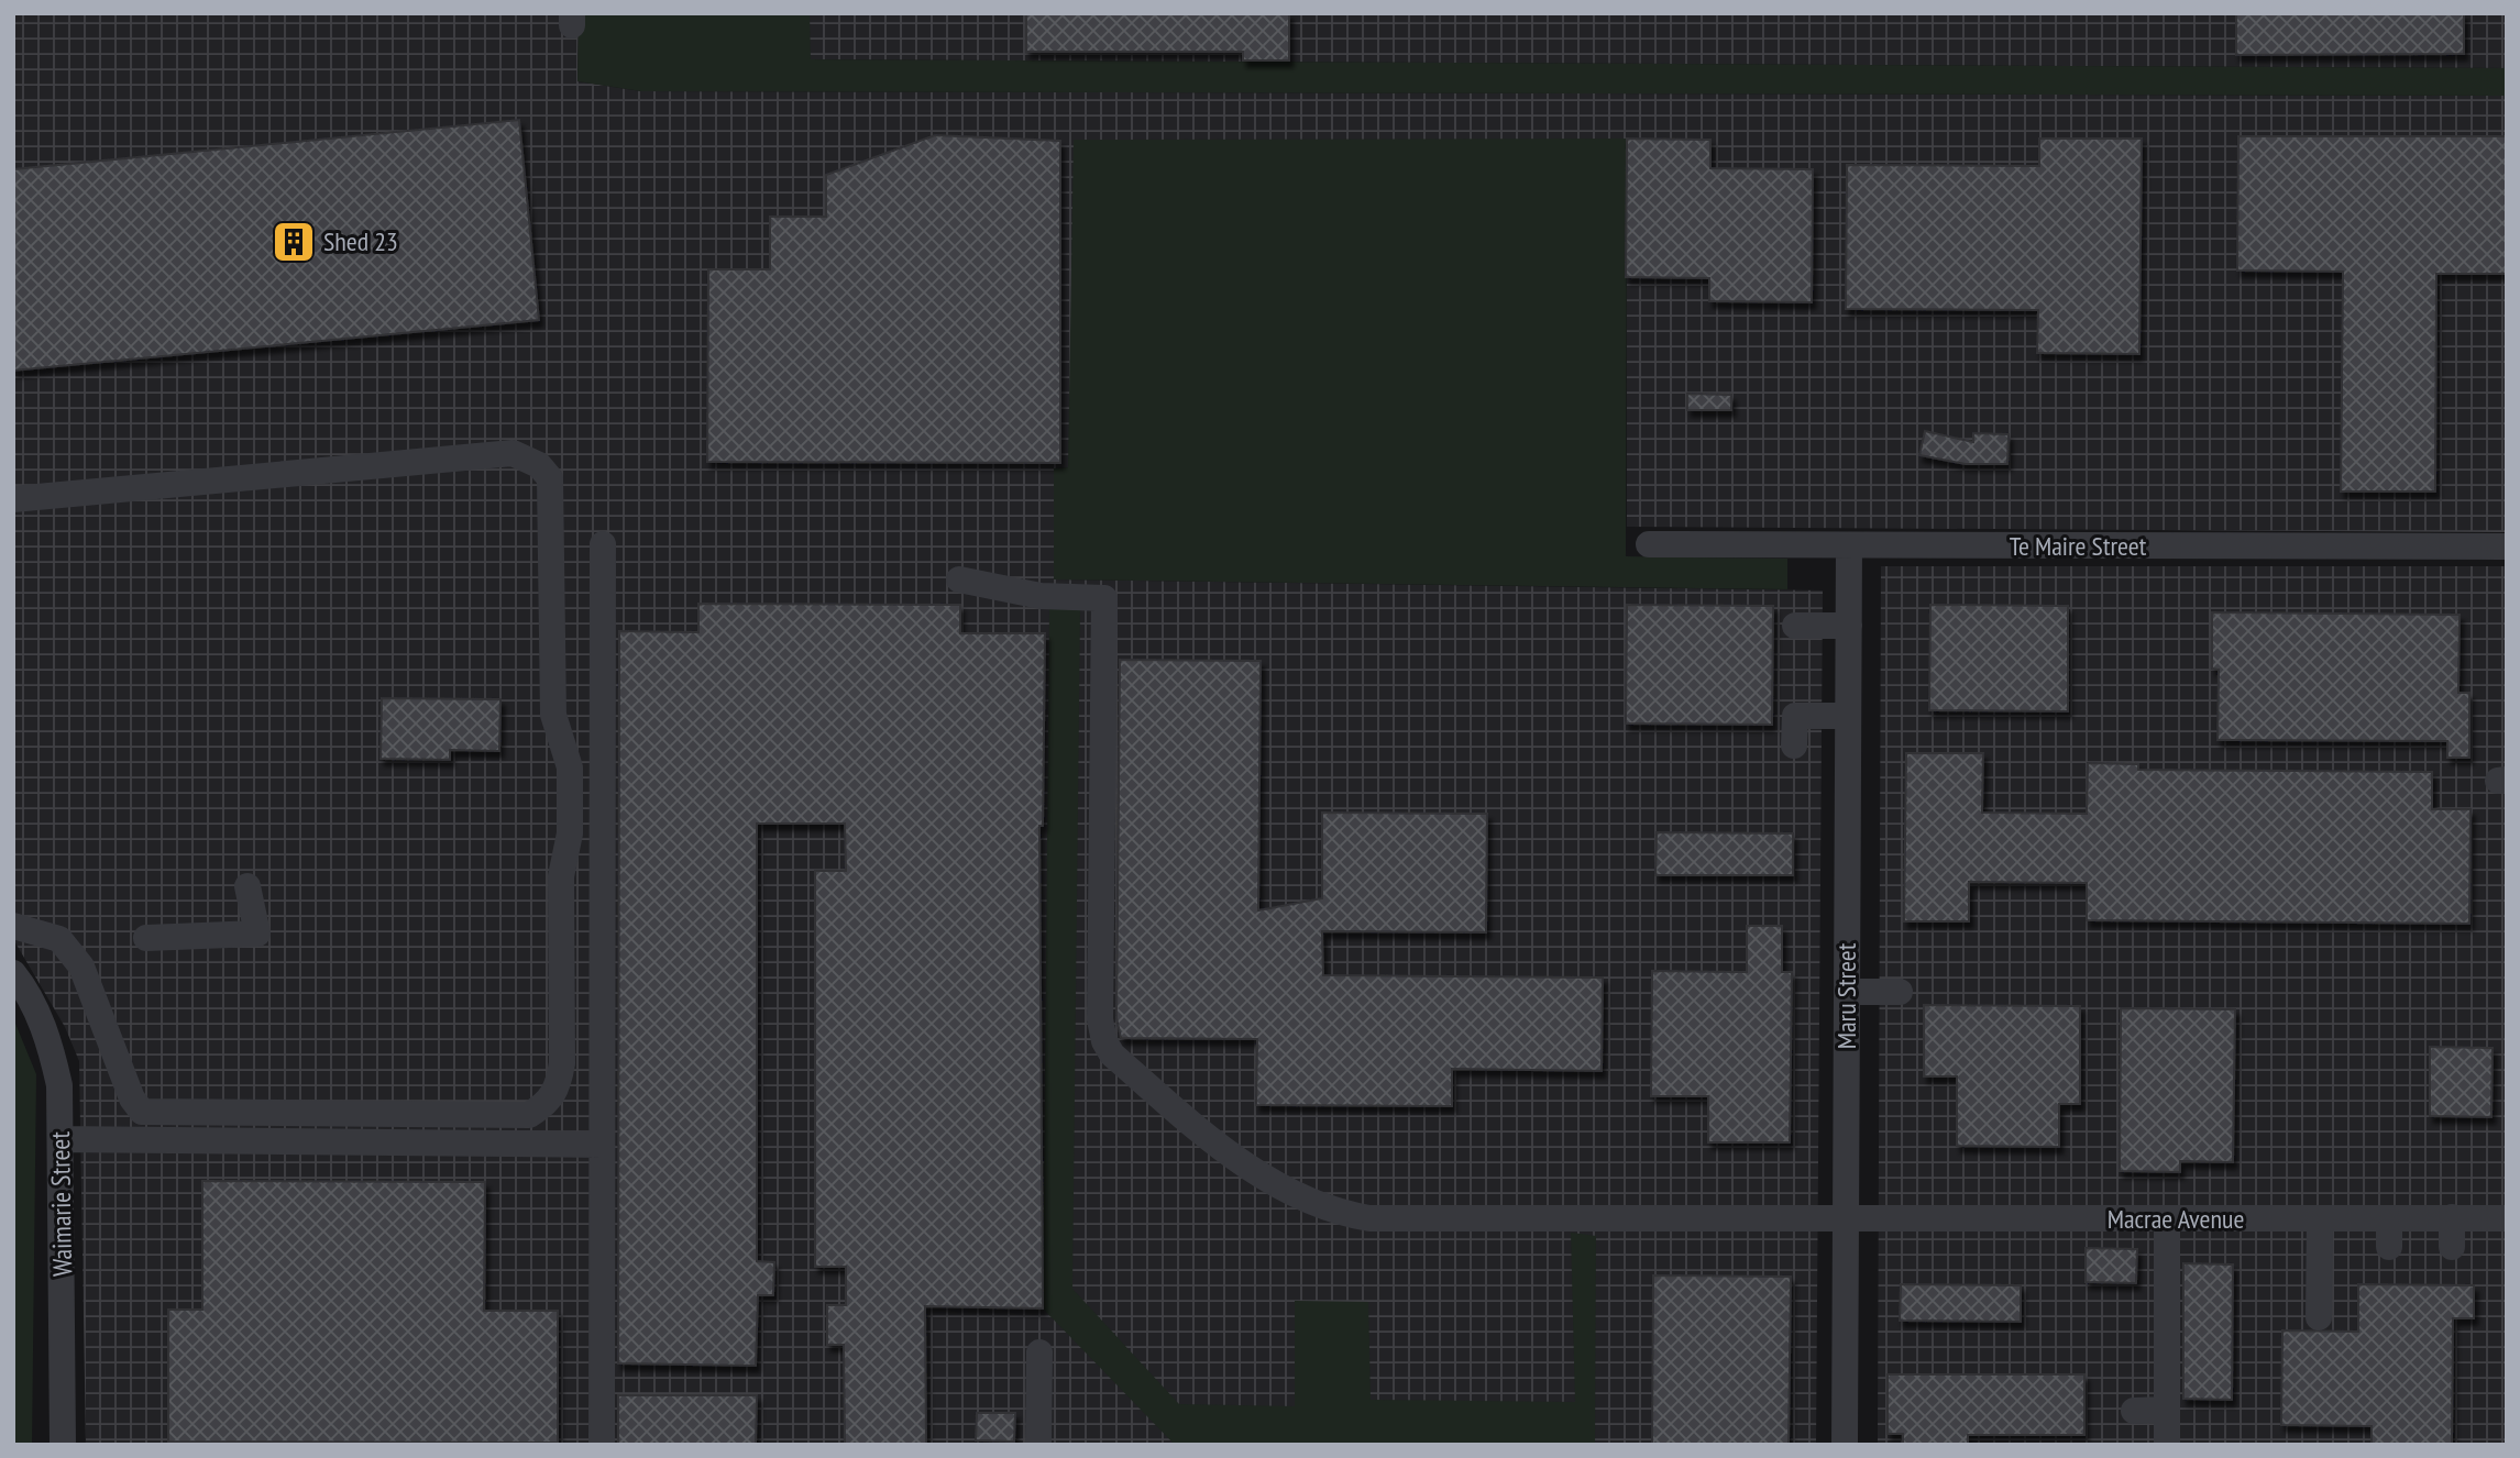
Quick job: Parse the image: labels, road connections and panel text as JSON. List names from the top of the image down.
{
  "streets": {
    "street": [
      "Te Maire Street",
      "Maru Street",
      "Waimarie Street",
      "Macrae Avenue"
    ]
  },
  "crossings": [
    ["Te Maire Street", "Maru Street"],
    ["Maru Street", "Macrae Avenue"]
  ],
  "places": {
    "building": ["Shed 23"]
  }
}
